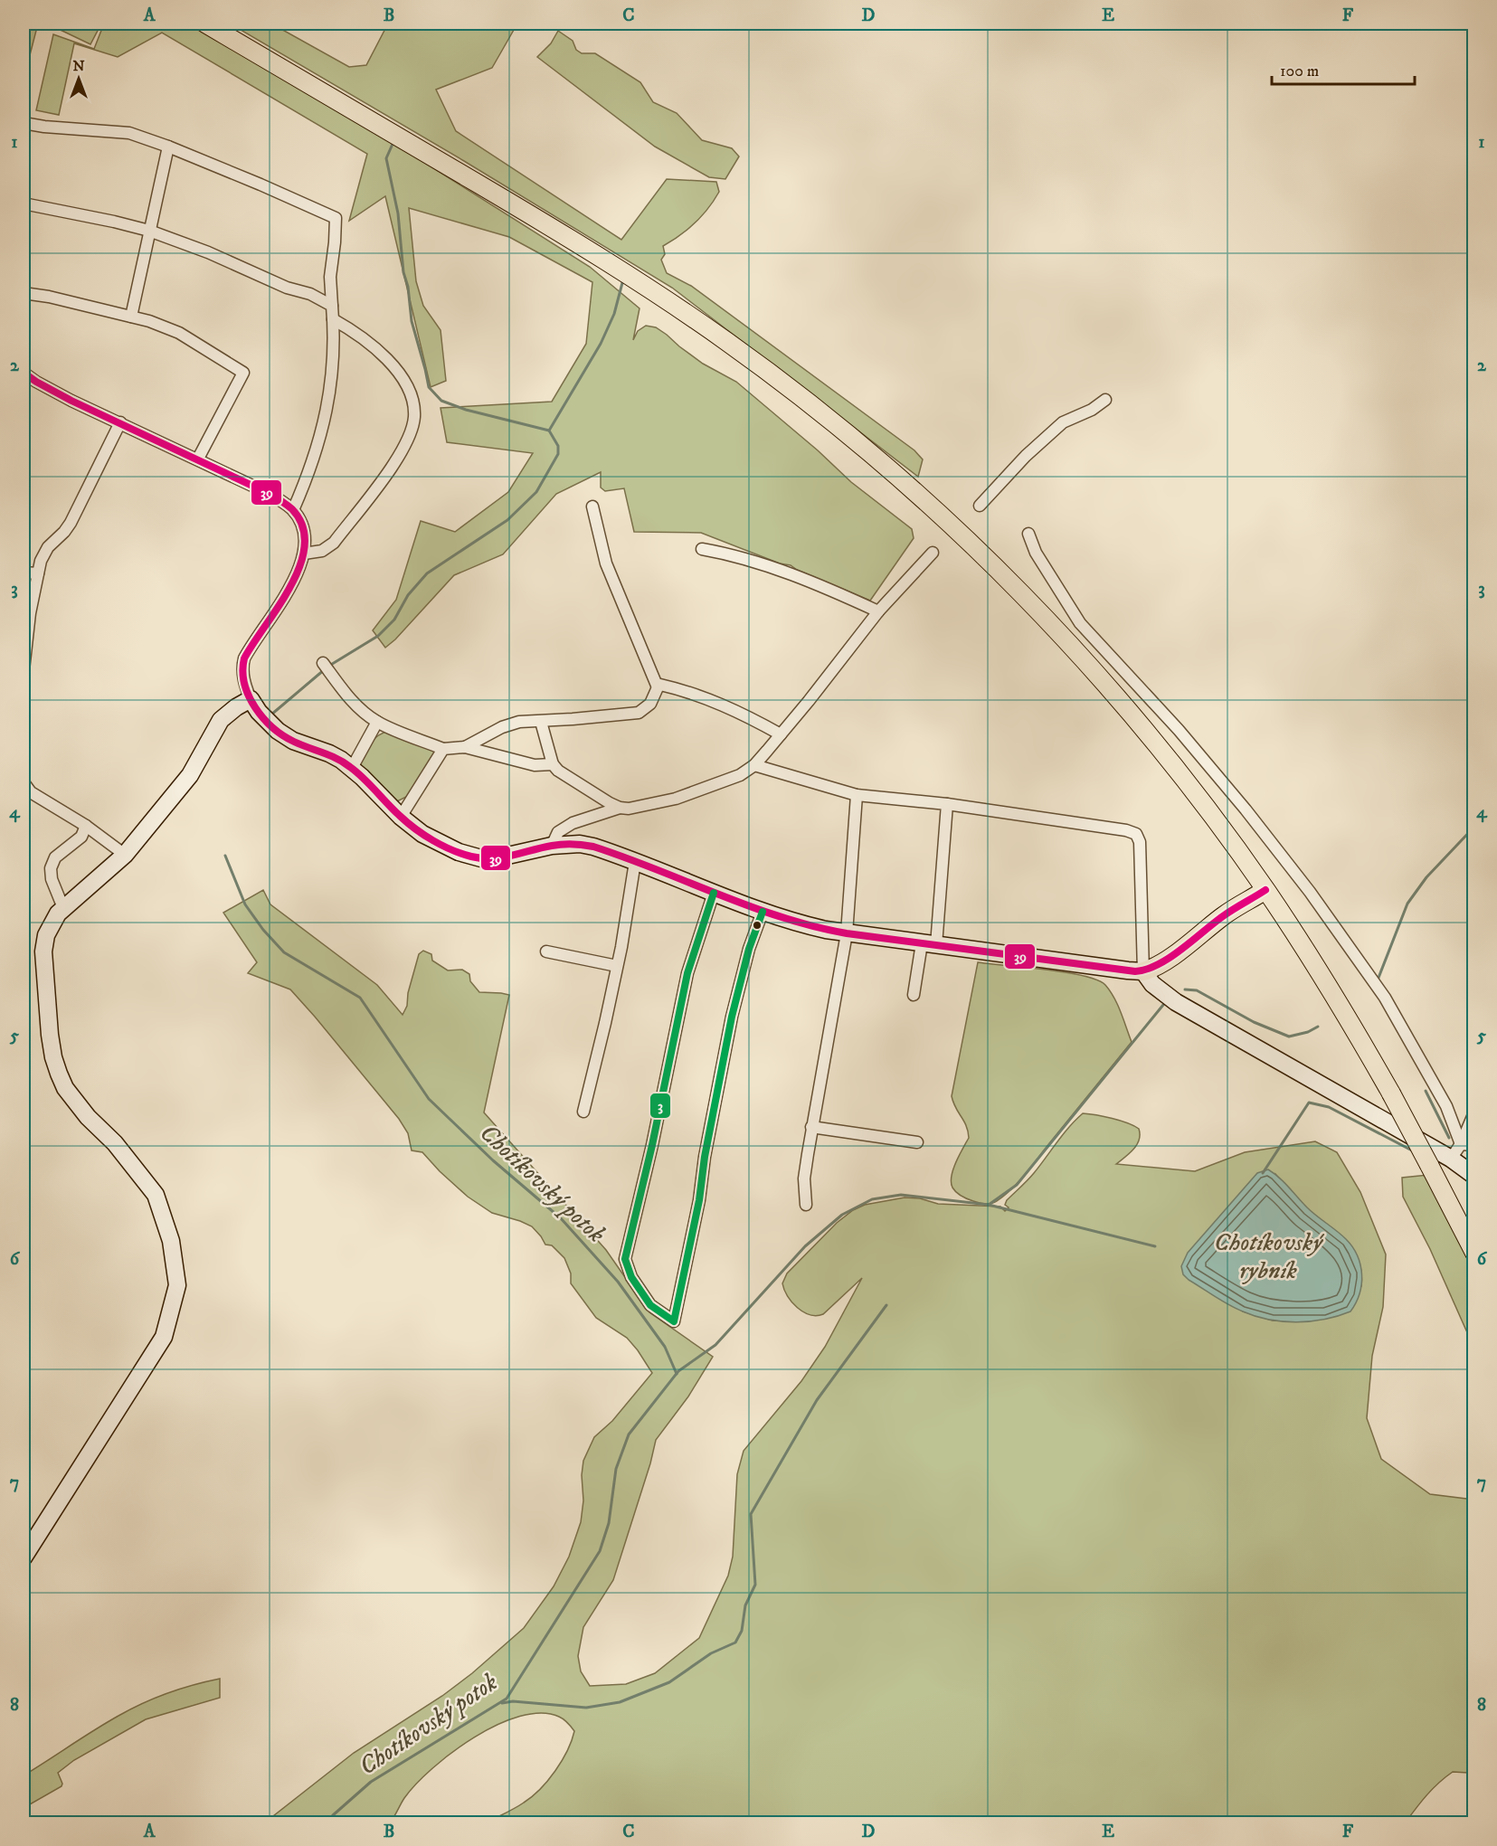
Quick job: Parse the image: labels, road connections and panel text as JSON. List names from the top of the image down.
{
  "water": ["Chotíkovský potok", "Chotíkovský rybník"],
  "lines": ["transit line 39", "transit line 3"],
  "scale_bar": "100 m",
  "north": "top",
  "grid": {
    "columns": [
      "A",
      "B",
      "C",
      "D",
      "E",
      "F"
    ],
    "rows": [
      "1",
      "2",
      "3",
      "4",
      "5",
      "6",
      "7",
      "8"
    ]
  }
}
